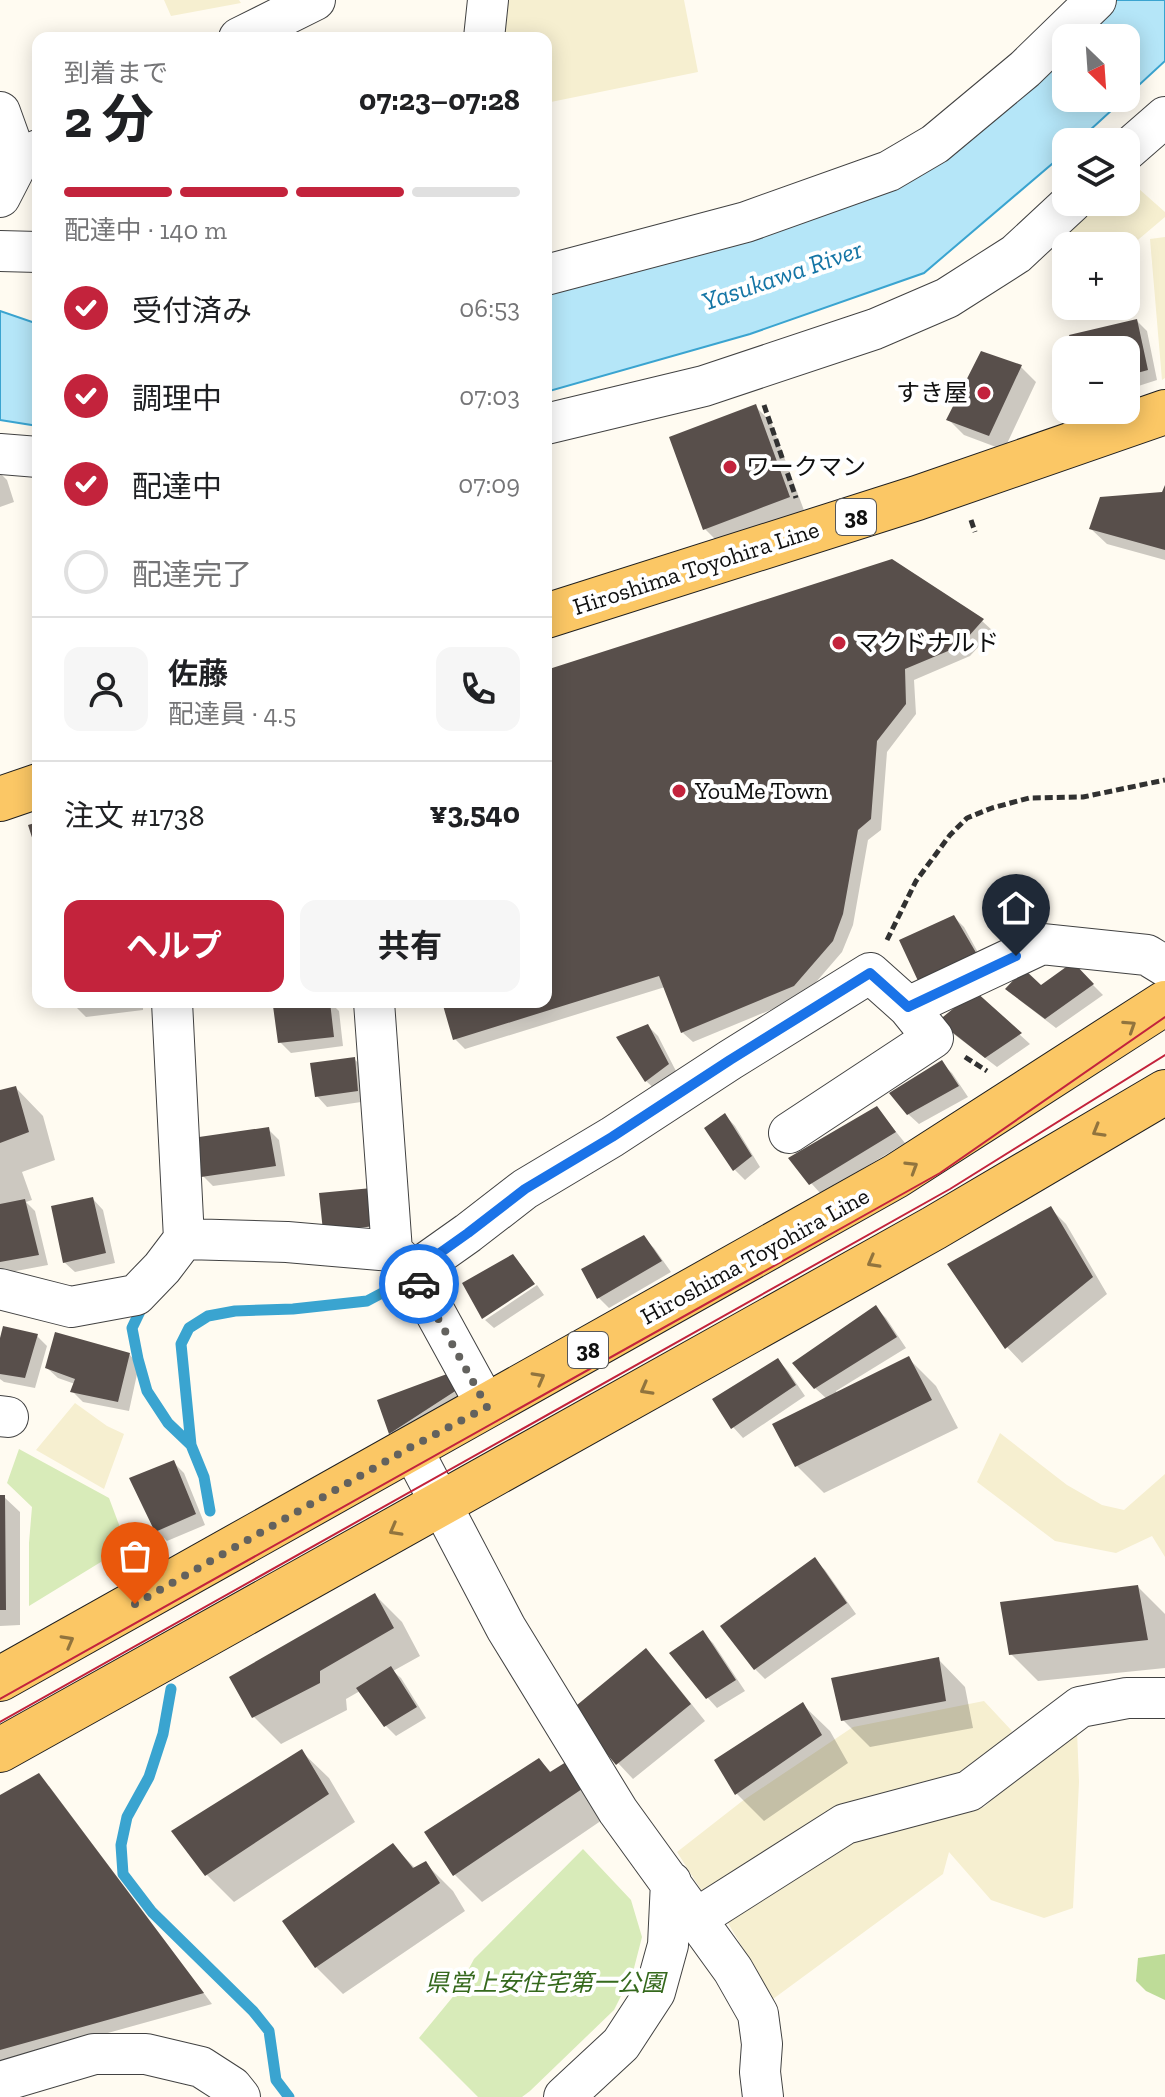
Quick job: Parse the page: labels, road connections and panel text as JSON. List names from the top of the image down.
{
  "streets": {
    "main road": ["38", "Hiroshima Toyohira Line"]
  },
  "water": ["Yasukawa River"],
  "parks": ["県営上安住宅第一公園"],
  "places": [
    "すき屋",
    "ワークマン",
    "マクドナルド",
    "YouMe Town"
  ],
  "north": "bottom right",
  "page": {
    "map_buttons": ["+", "−"],
    "heading": ["2 分", "到着まで", "07:23–07:28"],
    "panel": [
      "佐藤",
      "配達員 · 4.5",
      "注文 #1738",
      "¥3,540"
    ],
    "bar": "配達中 · 140 m",
    "list": [
      ["受付済み", "06:53"],
      ["調理中", "07:03"],
      ["配達中", "07:09"],
      "配達完了"
    ],
    "buttons": ["ヘルプ", "共有"]
  }
}
